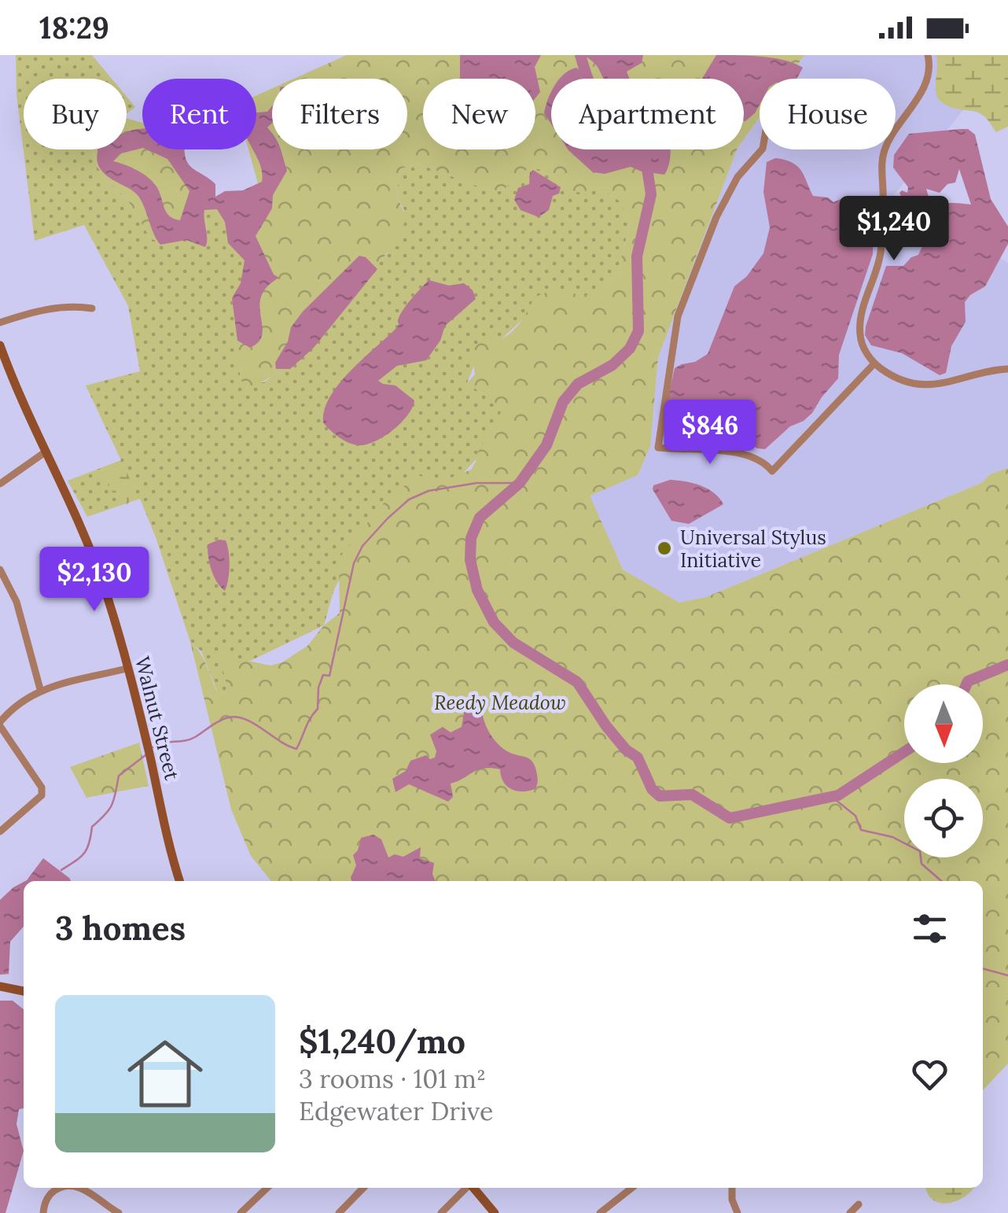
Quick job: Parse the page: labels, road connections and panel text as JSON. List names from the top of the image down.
{
  "streets": {
    "main road": ["Walnut Street"]
  },
  "parks": ["Reedy Meadow"],
  "places": ["Universal Stylus Initiative"],
  "north": "bottom",
  "page": {
    "status": "18:29",
    "chip": [
      "Buy",
      "Rent",
      "Filters",
      "New",
      "Apartment",
      "House"
    ],
    "price": ["$1,240", "$846", "$2,130"],
    "heading": "3 homes",
    "list": [
      {
        "name": "$1,240/mo",
        "note": "3 rooms · 101 m² · Edgewater Drive"
      }
    ]
  }
}
